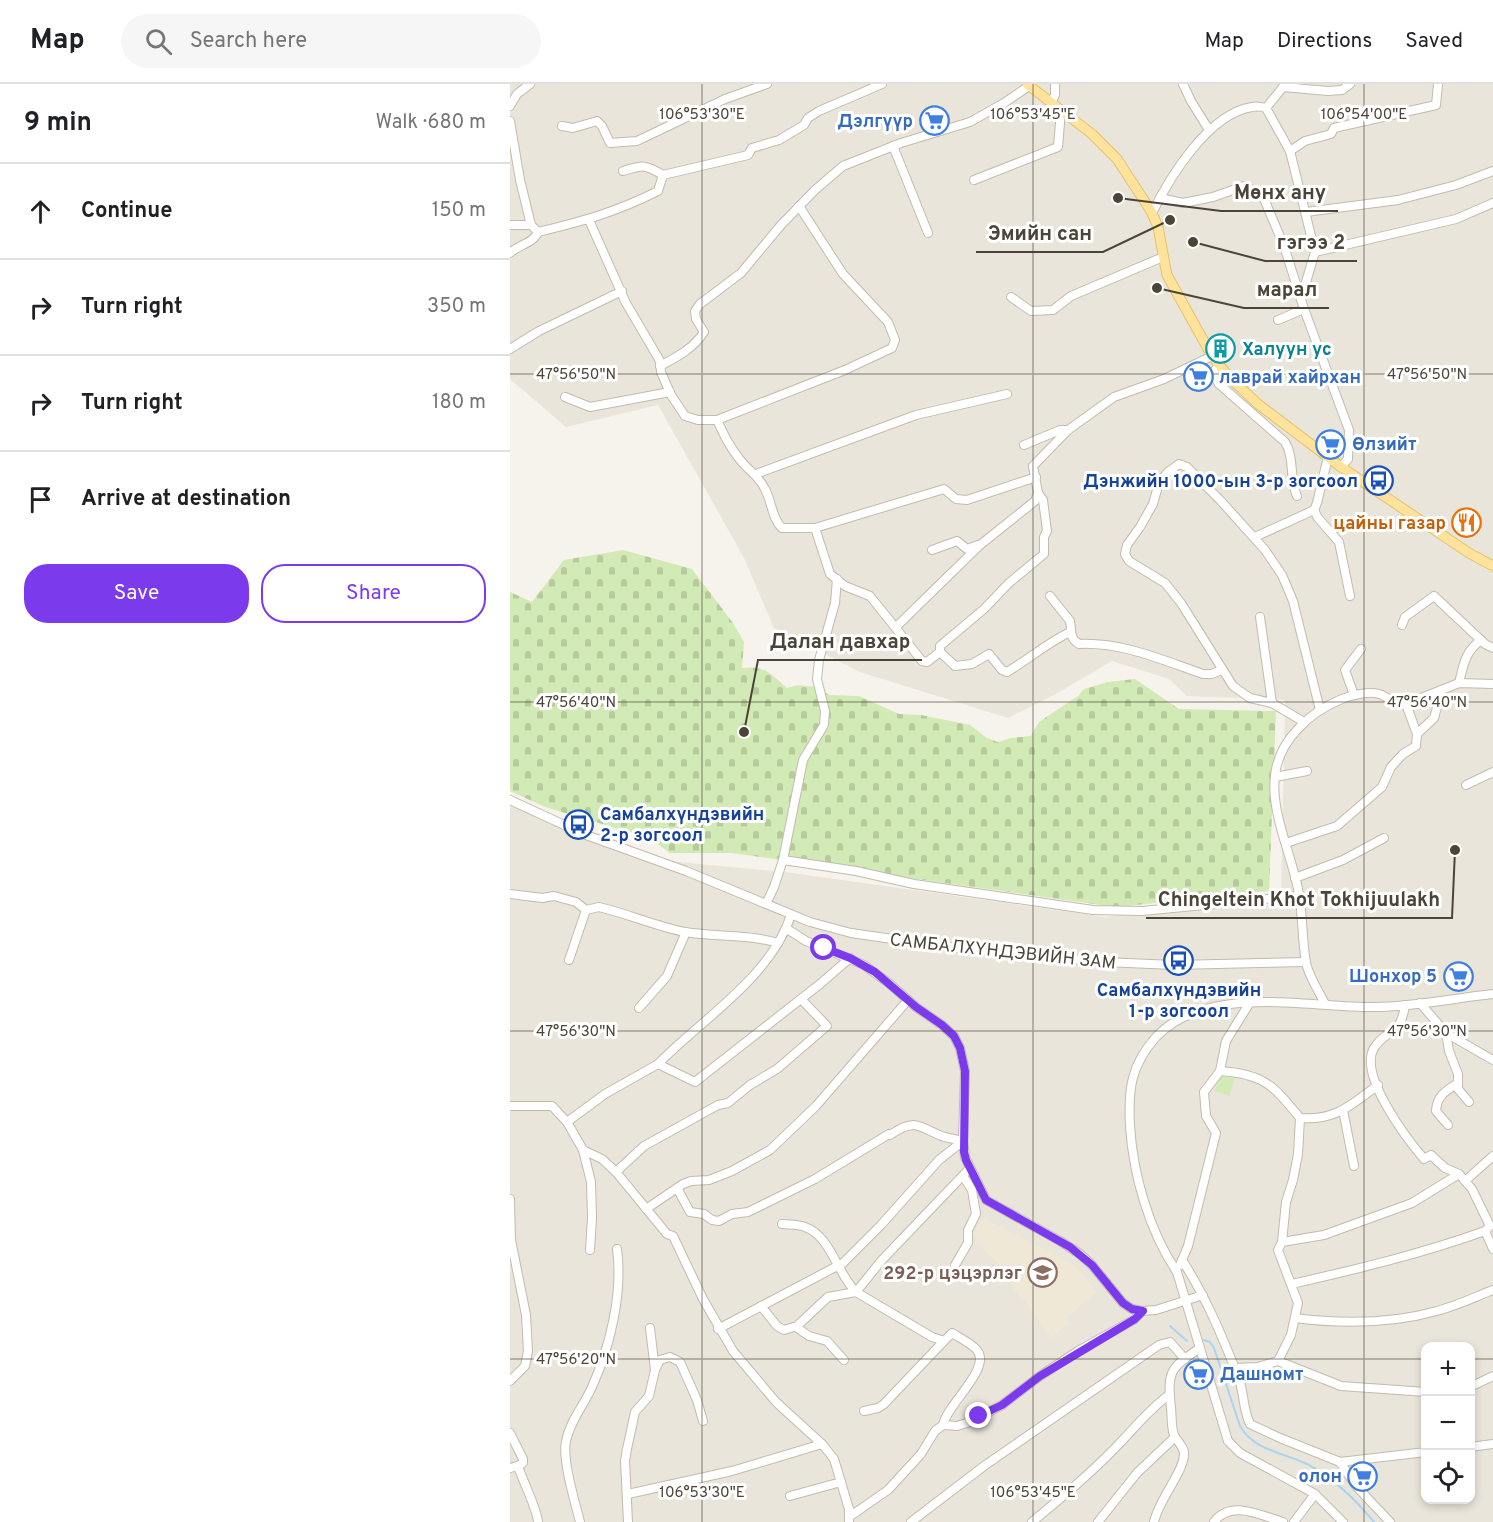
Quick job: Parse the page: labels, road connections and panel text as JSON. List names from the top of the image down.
{
  "streets": {
    "street": ["САМБАЛХҮНДЭВИЙН ЗАМ"]
  },
  "places": {
    "supermarket": [
      "Дэлгүүр",
      "лаврай хайрхан",
      "Өлзийт",
      "Шонхор 5",
      "Дашномт",
      "олон"
    ],
    "other": [
      "Мөнх ану",
      "Эмийн сан",
      "гэгээ 2",
      "марал",
      "Далан давхар",
      "Chingeltein Khot Tokhijuulakh"
    ],
    "building": ["Халуун ус"],
    "bus stop": ["Дэнжийн 1000-ын 3-р зогсоол", "Самбалхүндэвийн 2-р зогсоол", "Самбалхүндэвийн 1-р зогсоол"],
    "restaurant": ["цайны газар"],
    "school or university": ["292-р цэцэрлэг"]
  },
  "page": {
    "header": "Map",
    "search": "Search here",
    "nav": ["Map", "Directions", "Saved"],
    "heading": ["9 min", "Walk · 680 m"],
    "list": [
      ["Continue", "150 m"],
      ["Turn right", "350 m"],
      ["Turn right", "180 m"],
      "Arrive at destination"
    ],
    "buttons": ["Save", "Share"],
    "map_buttons": ["+", "−"]
  },
  "coordinates": [
    "106°53'30\"E",
    "106°53'45\"E",
    "106°54'00\"E",
    "47°56'50\"N",
    "47°56'40\"N",
    "47°56'30\"N",
    "47°56'20\"N"
  ]
}
